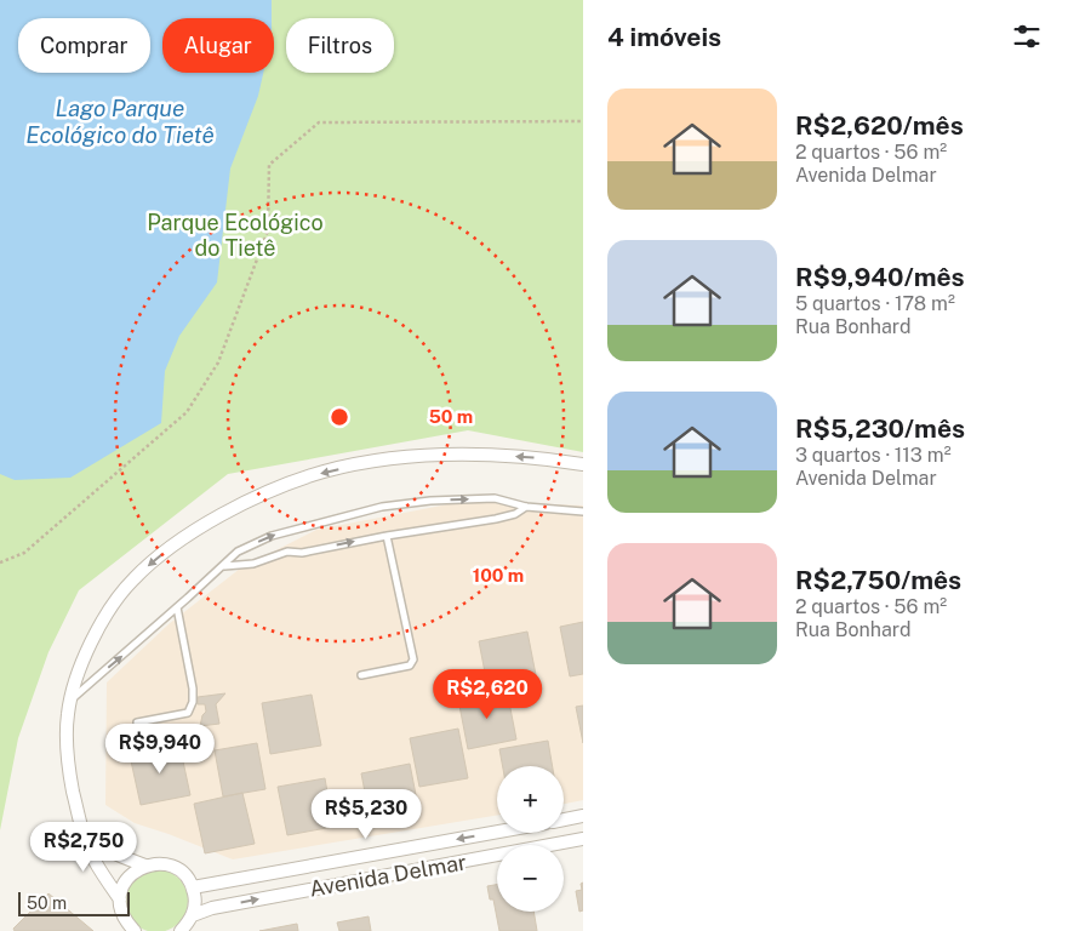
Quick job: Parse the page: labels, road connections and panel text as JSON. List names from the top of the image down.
{
  "streets": {
    "street": ["Avenida Delmar"]
  },
  "water": ["Lago Parque Ecológico do Tietê"],
  "parks": ["Parque Ecológico do Tietê"],
  "scale_bar": "50 m",
  "page": {
    "heading": "4 imóveis",
    "chip": ["Comprar", "Alugar", "Filtros"],
    "list": [
      {
        "name": "R$2,620/mês",
        "note": "2 quartos · 56 m² · Avenida Delmar"
      },
      {
        "name": "R$9,940/mês",
        "note": "5 quartos · 178 m² · Rua Bonhard"
      },
      {
        "name": "R$5,230/mês",
        "note": "3 quartos · 113 m² · Avenida Delmar"
      },
      {
        "name": "R$2,750/mês",
        "note": "2 quartos · 56 m² · Rua Bonhard"
      }
    ],
    "price": [
      "R$2,620",
      "R$9,940",
      "R$5,230",
      "R$2,750"
    ],
    "map_buttons": ["+", "−"],
    "scale": "50 m"
  },
  "rings": ["50 m", "100 m"]
}
